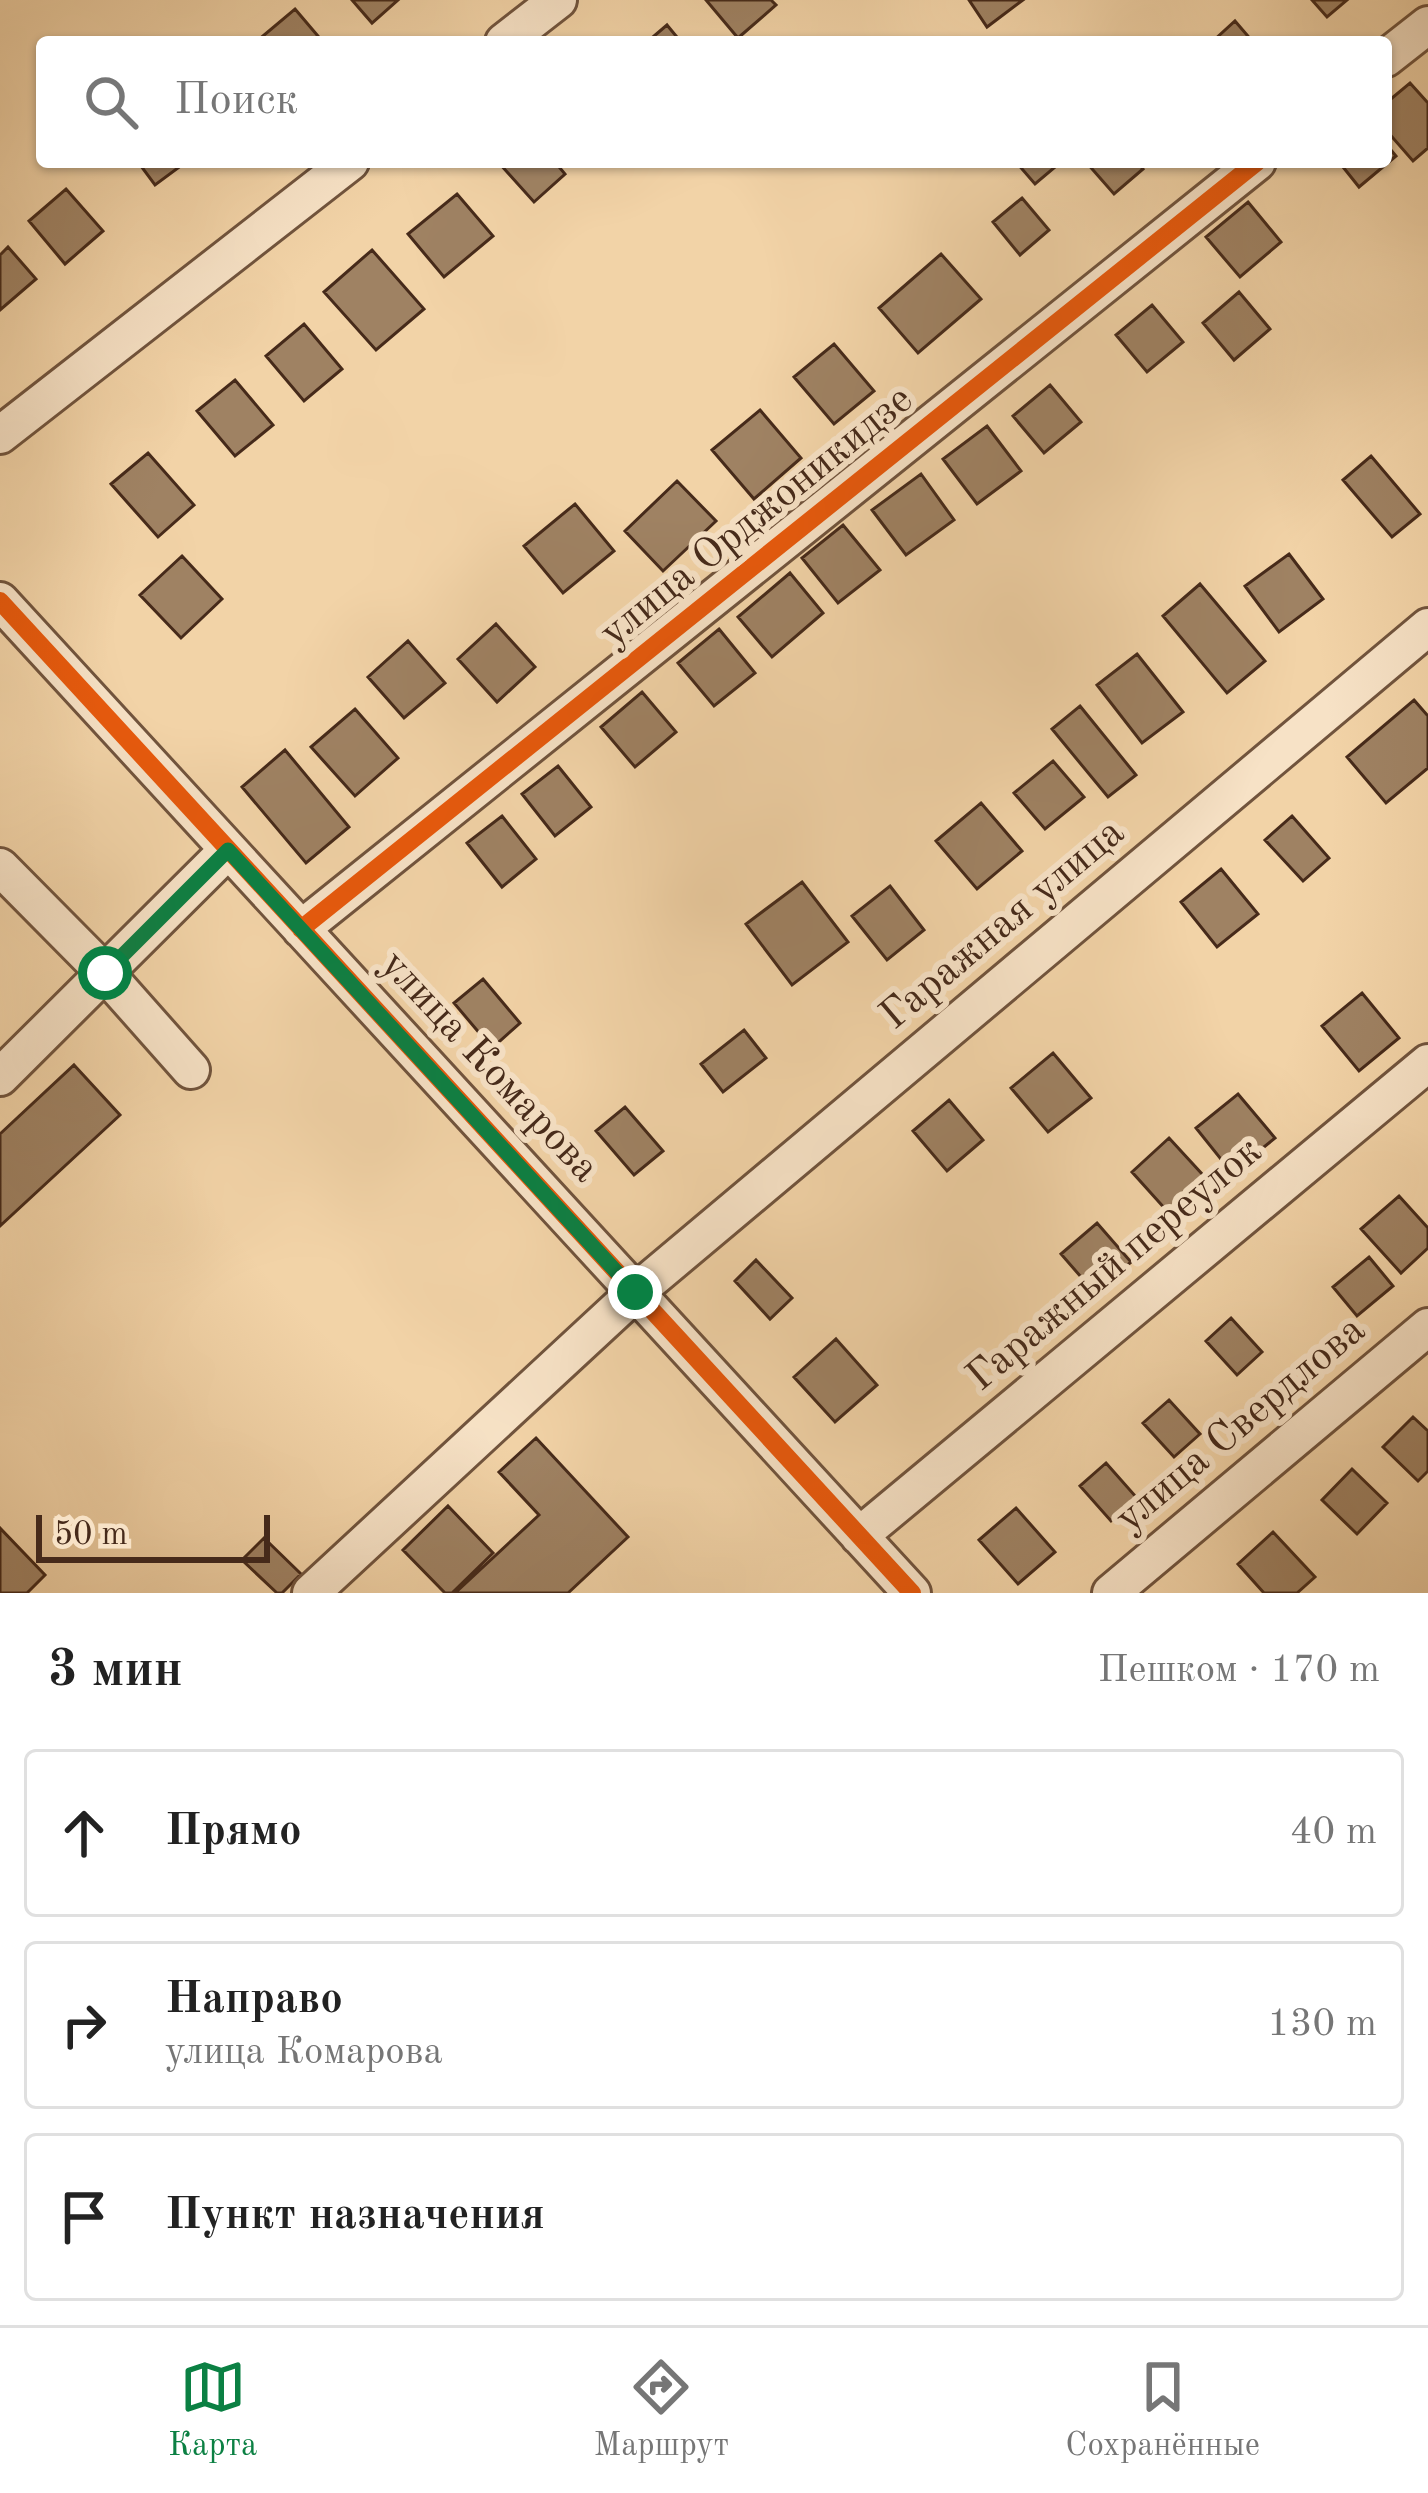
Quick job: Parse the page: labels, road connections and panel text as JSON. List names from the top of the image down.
{
  "streets": {
    "street": [
      "улица Орджоникидзе",
      "Гаражная улица",
      "улица Комарова",
      "Гаражный переулок",
      "улица Свердлова"
    ]
  },
  "crossings": [
    ["улица Орджоникидзе", "улица Комарова"],
    ["Гаражная улица", "улица Комарова"],
    ["улица Комарова", "Гаражный переулок"]
  ],
  "scale_bar": "50 m",
  "page": {
    "search": "Поиск",
    "scale": "50 m",
    "heading": ["3 мин", "Пешком · 170 m"],
    "list": [
      ["Прямо", "40 m"],
      ["Направо", "улица Комарова", "130 m"],
      "Пункт назначения"
    ],
    "nav": ["Карта", "Маршрут", "Сохранённые"]
  }
}
